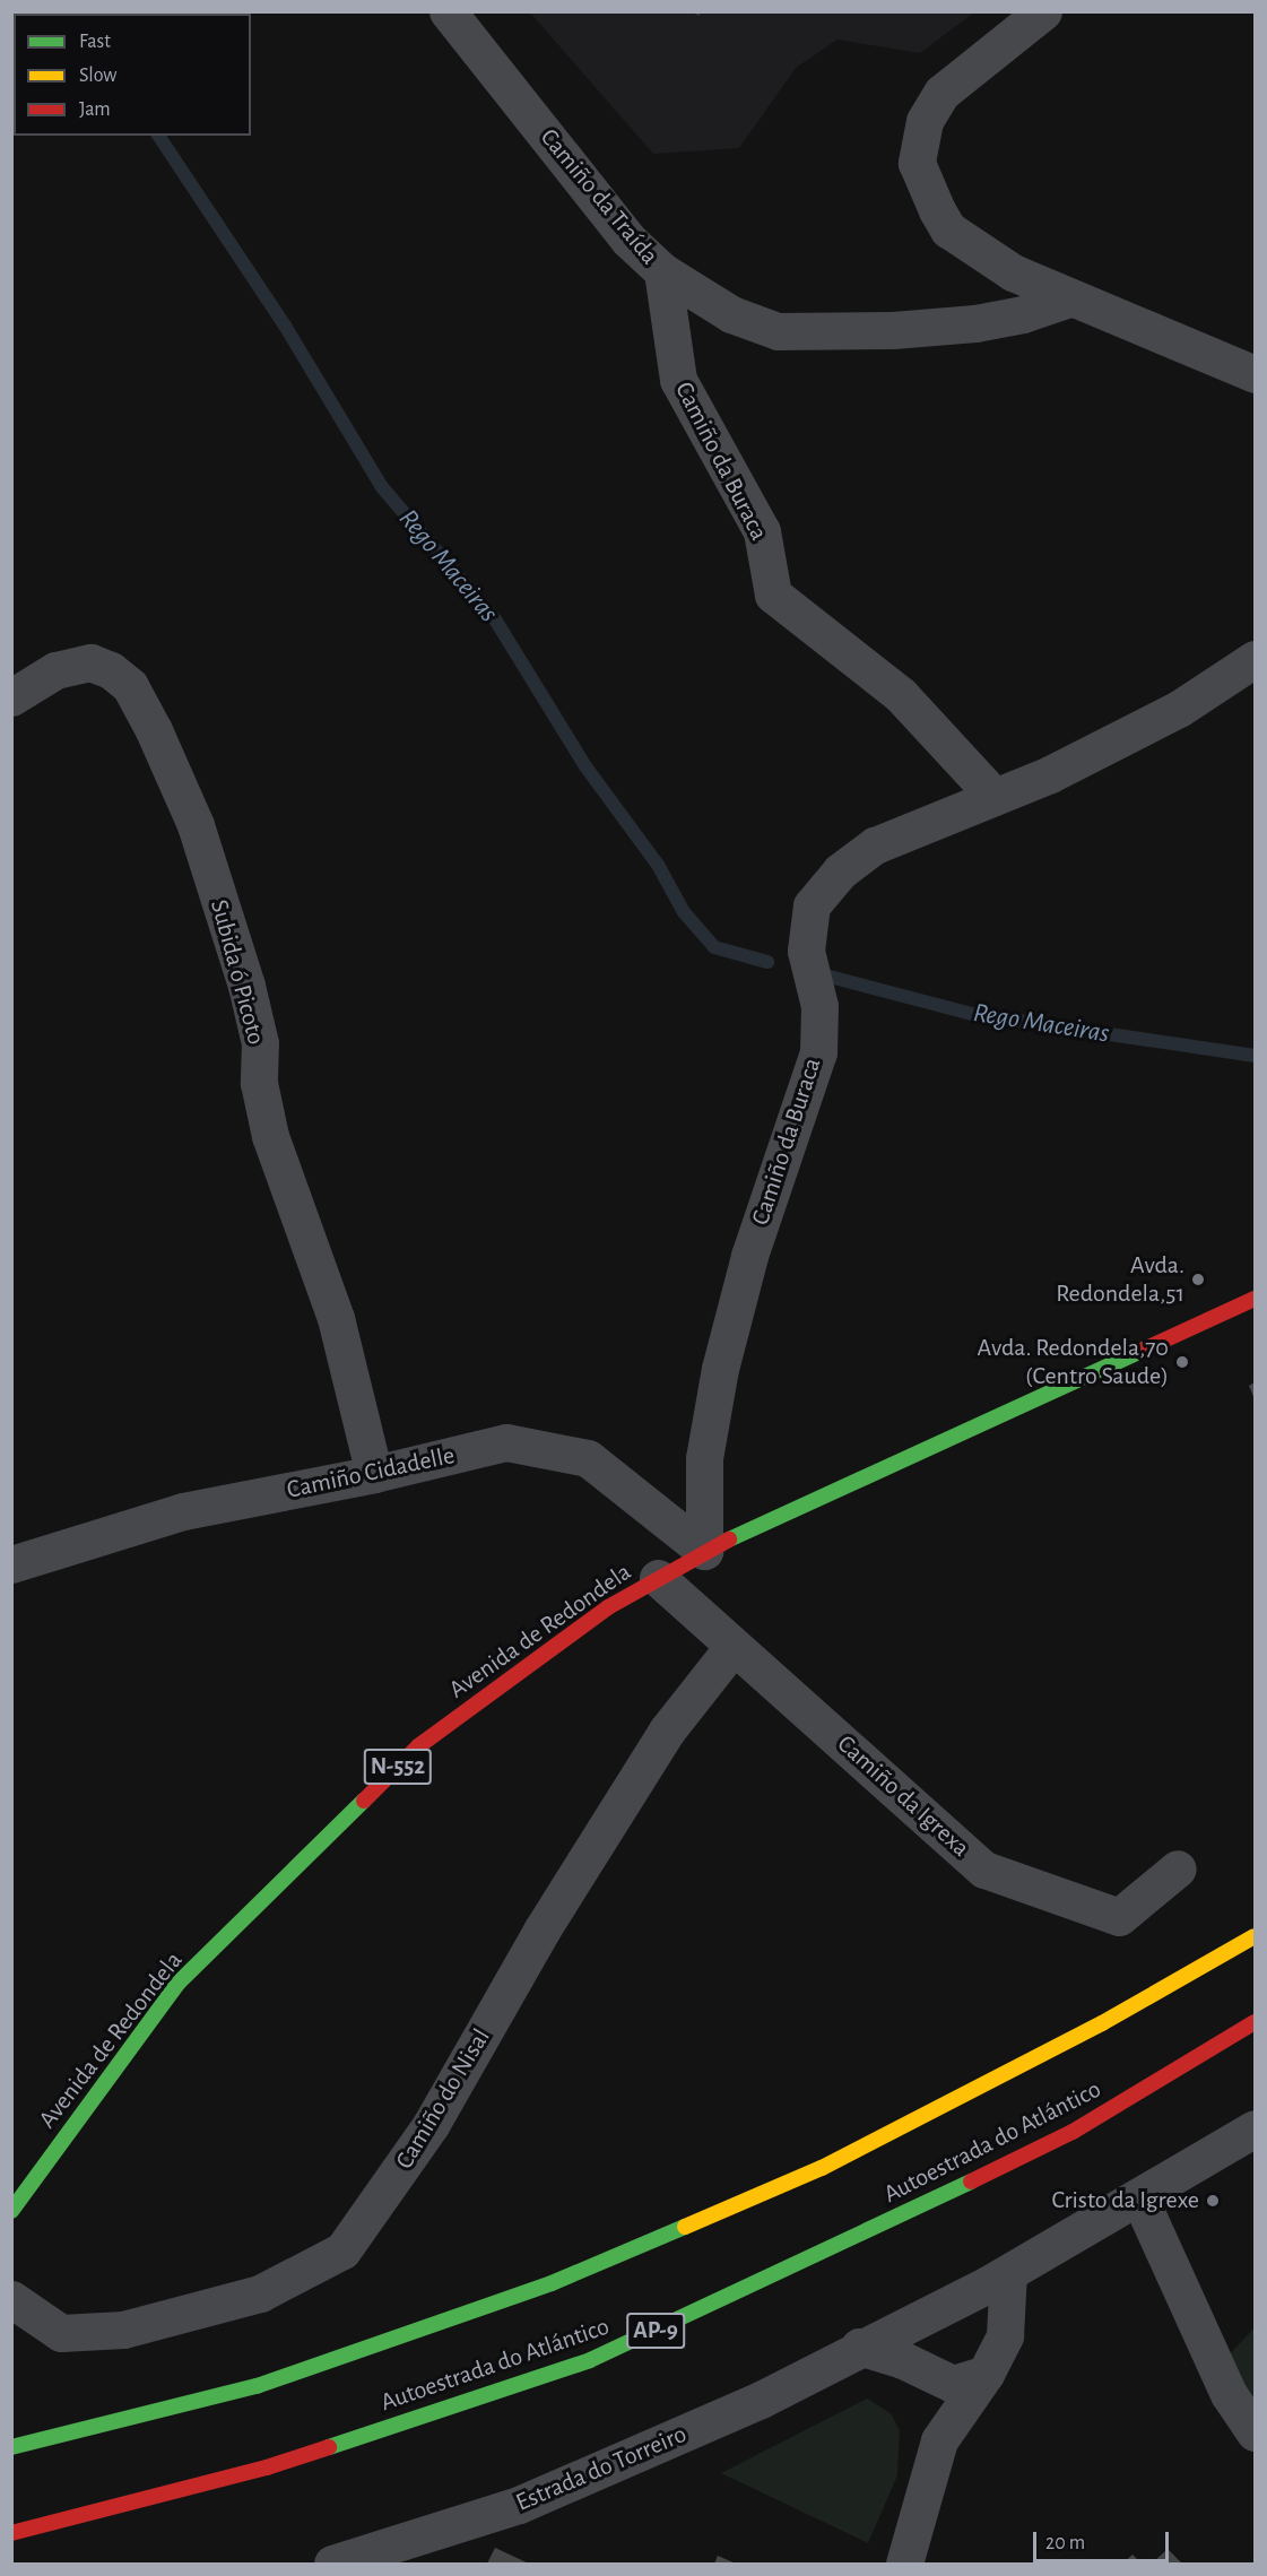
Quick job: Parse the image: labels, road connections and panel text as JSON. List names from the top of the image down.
{
  "streets": {
    "highway": [
      "Avenida de Redondela",
      "N-552",
      "Autoestrada do Atlántico",
      "AP-9"
    ],
    "street": [
      "Camiño da Traída",
      "Camiño da Buraca",
      "Subida ó Picoto",
      "Camiño Cidadelle",
      "Camiño da Igrexa",
      "Camiño do Nisal",
      "Estrada do Torreiro"
    ]
  },
  "crossings": [
    ["Camiño da Traída", "Camiño da Buraca"],
    ["Camiño da Buraca", "Camiño Cidadelle"],
    ["Camiño da Buraca", "Avenida de Redondela"],
    ["Subida ó Picoto", "Camiño Cidadelle"],
    ["Camiño Cidadelle", "Avenida de Redondela"],
    ["Avenida de Redondela", "Camiño da Igrexa"],
    ["Camiño da Igrexa", "Camiño do Nisal"]
  ],
  "water": ["Rego Maceiras"],
  "places": ["Avda. Redondela,51", "Avda. Redondela,70 (Centro Saude)", "Cristo da Igrexe"],
  "legend": ["Fast", "Slow", "Jam"],
  "scale_bar": "20 m"
}
